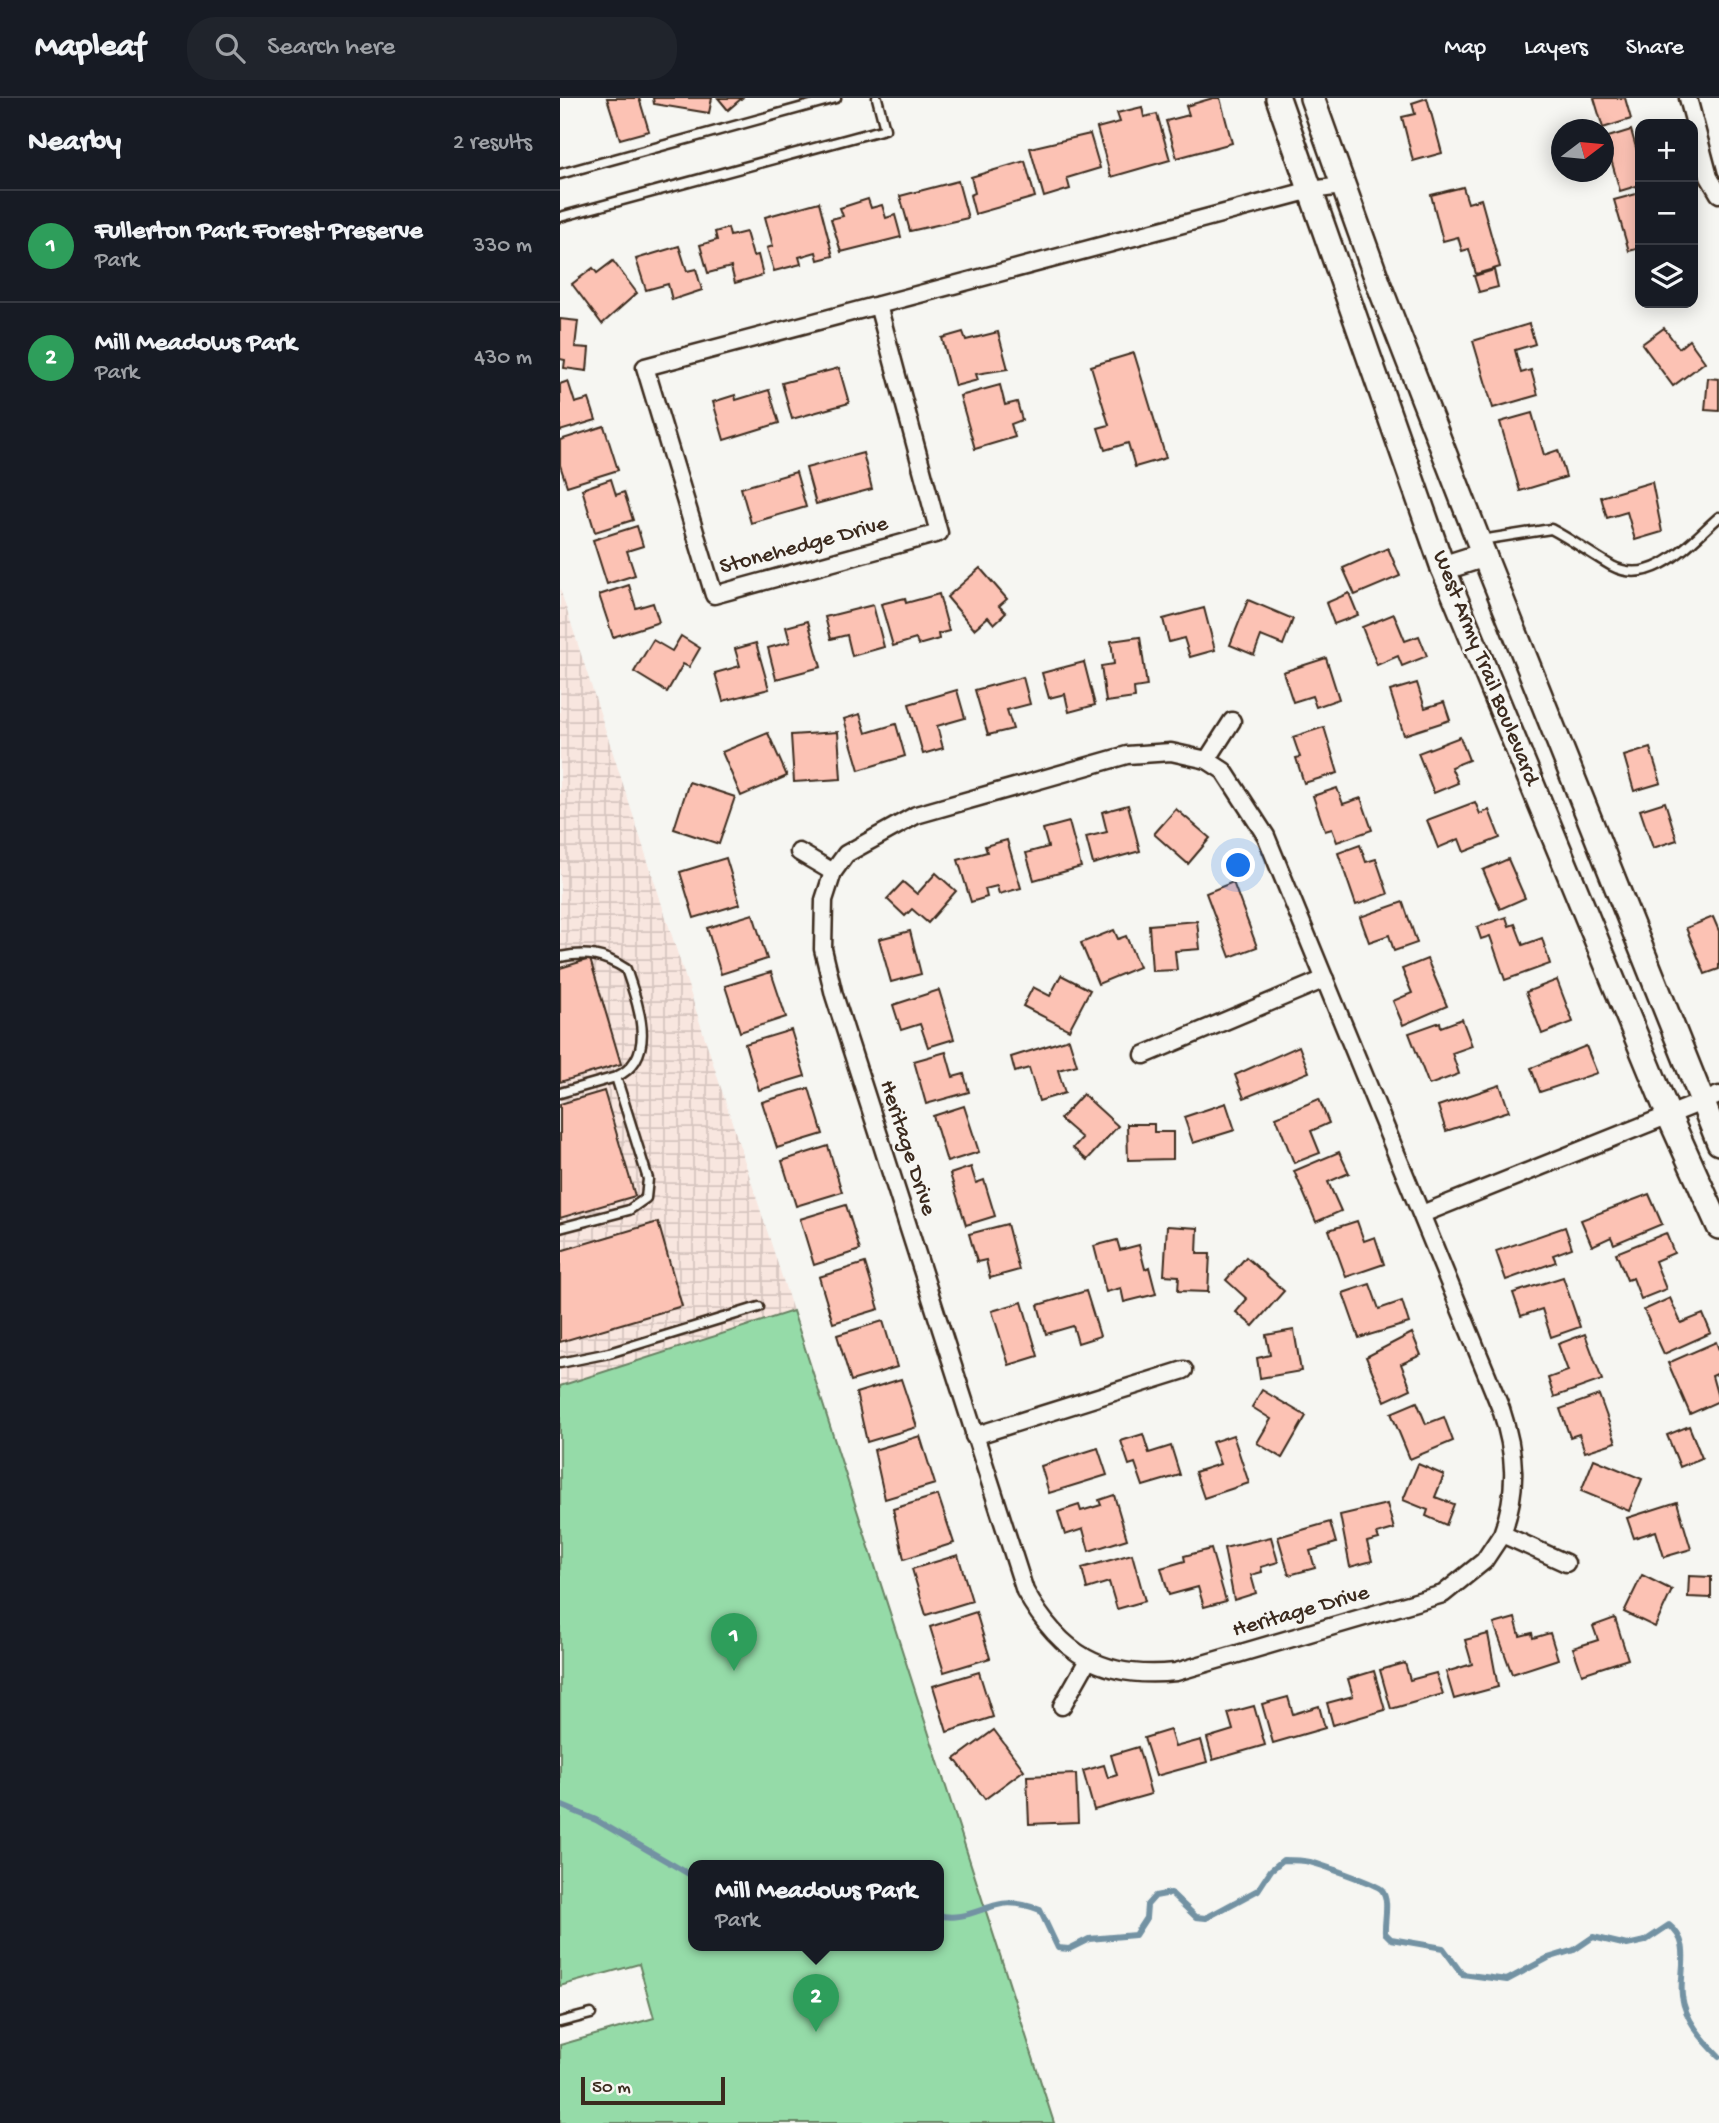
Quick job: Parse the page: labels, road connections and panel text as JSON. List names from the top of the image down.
{
  "streets": {
    "main road": ["West Army Trail Boulevard"],
    "street": ["Stonehedge Drive", "Heritage Drive"]
  },
  "crossings": [
    ["Stonehedge Drive", "West Army Trail Boulevard"]
  ],
  "scale_bar": "50 m",
  "north": "right",
  "page": {
    "header": "Mapleaf",
    "search": "Search here",
    "nav": ["Map", "Layers", "Share"],
    "heading": ["Nearby", "2 results"],
    "map_buttons": ["+", "−"],
    "list": [
      {
        "mark": "1",
        "name": "Fullerton Park Forest Preserve",
        "note": "Park",
        "value": "330 m"
      },
      {
        "mark": "2",
        "name": "Mill Meadows Park",
        "note": "Park",
        "value": "430 m"
      }
    ],
    "pins": ["1", "2"],
    "popup": ["Mill Meadows Park", "Park"],
    "scale": "50 m"
  }
}
